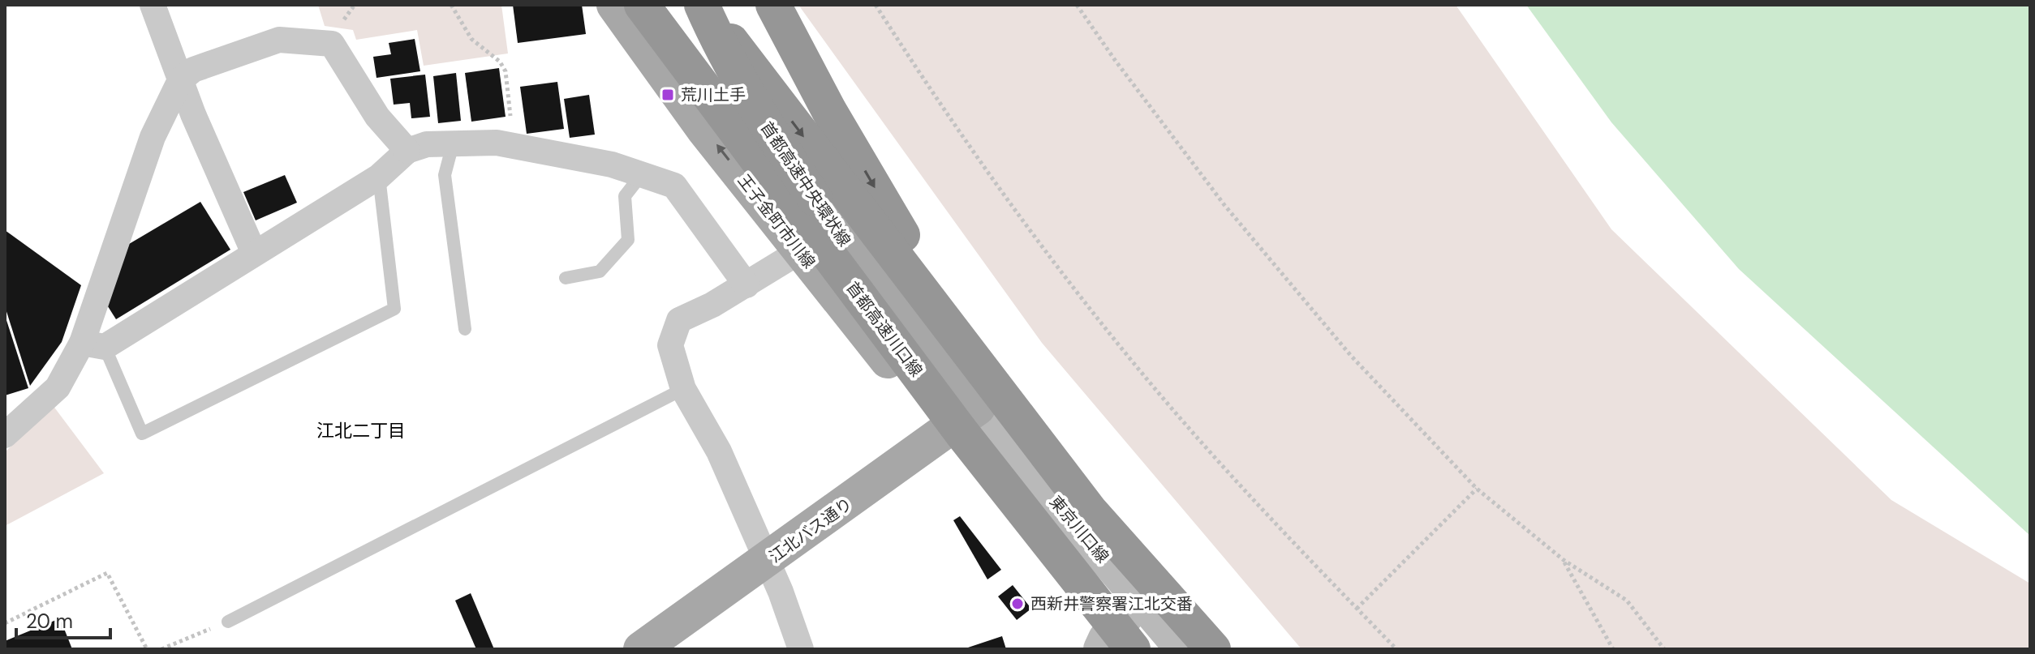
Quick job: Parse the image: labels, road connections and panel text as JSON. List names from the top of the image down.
{
  "streets": {
    "highway": ["首都高速中央環状線", "首都高速川口線"],
    "main road": ["王子金町市川線", "東京川口線", "江北バス通り"]
  },
  "crossings": [
    ["首都高速中央環状線", "首都高速川口線"],
    ["王子金町市川線", "江北バス通り"],
    ["東京川口線", "江北バス通り"]
  ],
  "districts": ["江北二丁目"],
  "places": {
    "transit": ["荒川土手"],
    "other": ["西新井警察署江北交番"]
  },
  "scale_bar": "20 m"
}
